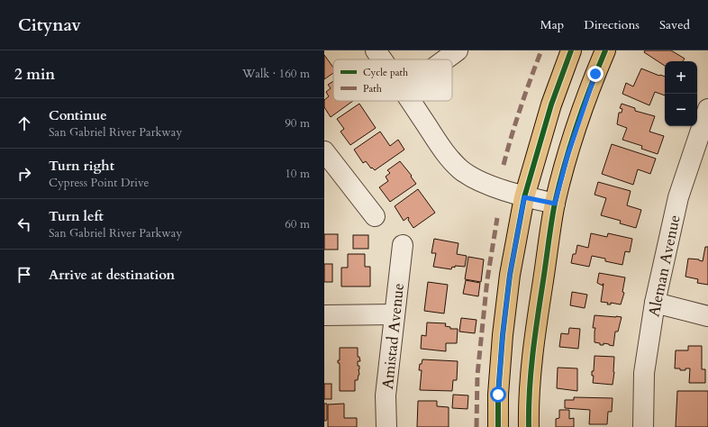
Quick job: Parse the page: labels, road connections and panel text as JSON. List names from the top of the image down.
{
  "streets": {
    "street": ["Aleman Avenue", "Amistad Avenue"]
  },
  "legend": ["Cycle path", "Path"],
  "page": {
    "header": "Citynav",
    "nav": ["Map", "Directions", "Saved"],
    "heading": ["2 min", "Walk · 160 m"],
    "map_buttons": ["+", "−"],
    "list": [
      ["Continue", "San Gabriel River Parkway", "90 m"],
      ["Turn right", "Cypress Point Drive", "10 m"],
      ["Turn left", "San Gabriel River Parkway", "60 m"],
      "Arrive at destination"
    ]
  }
}
